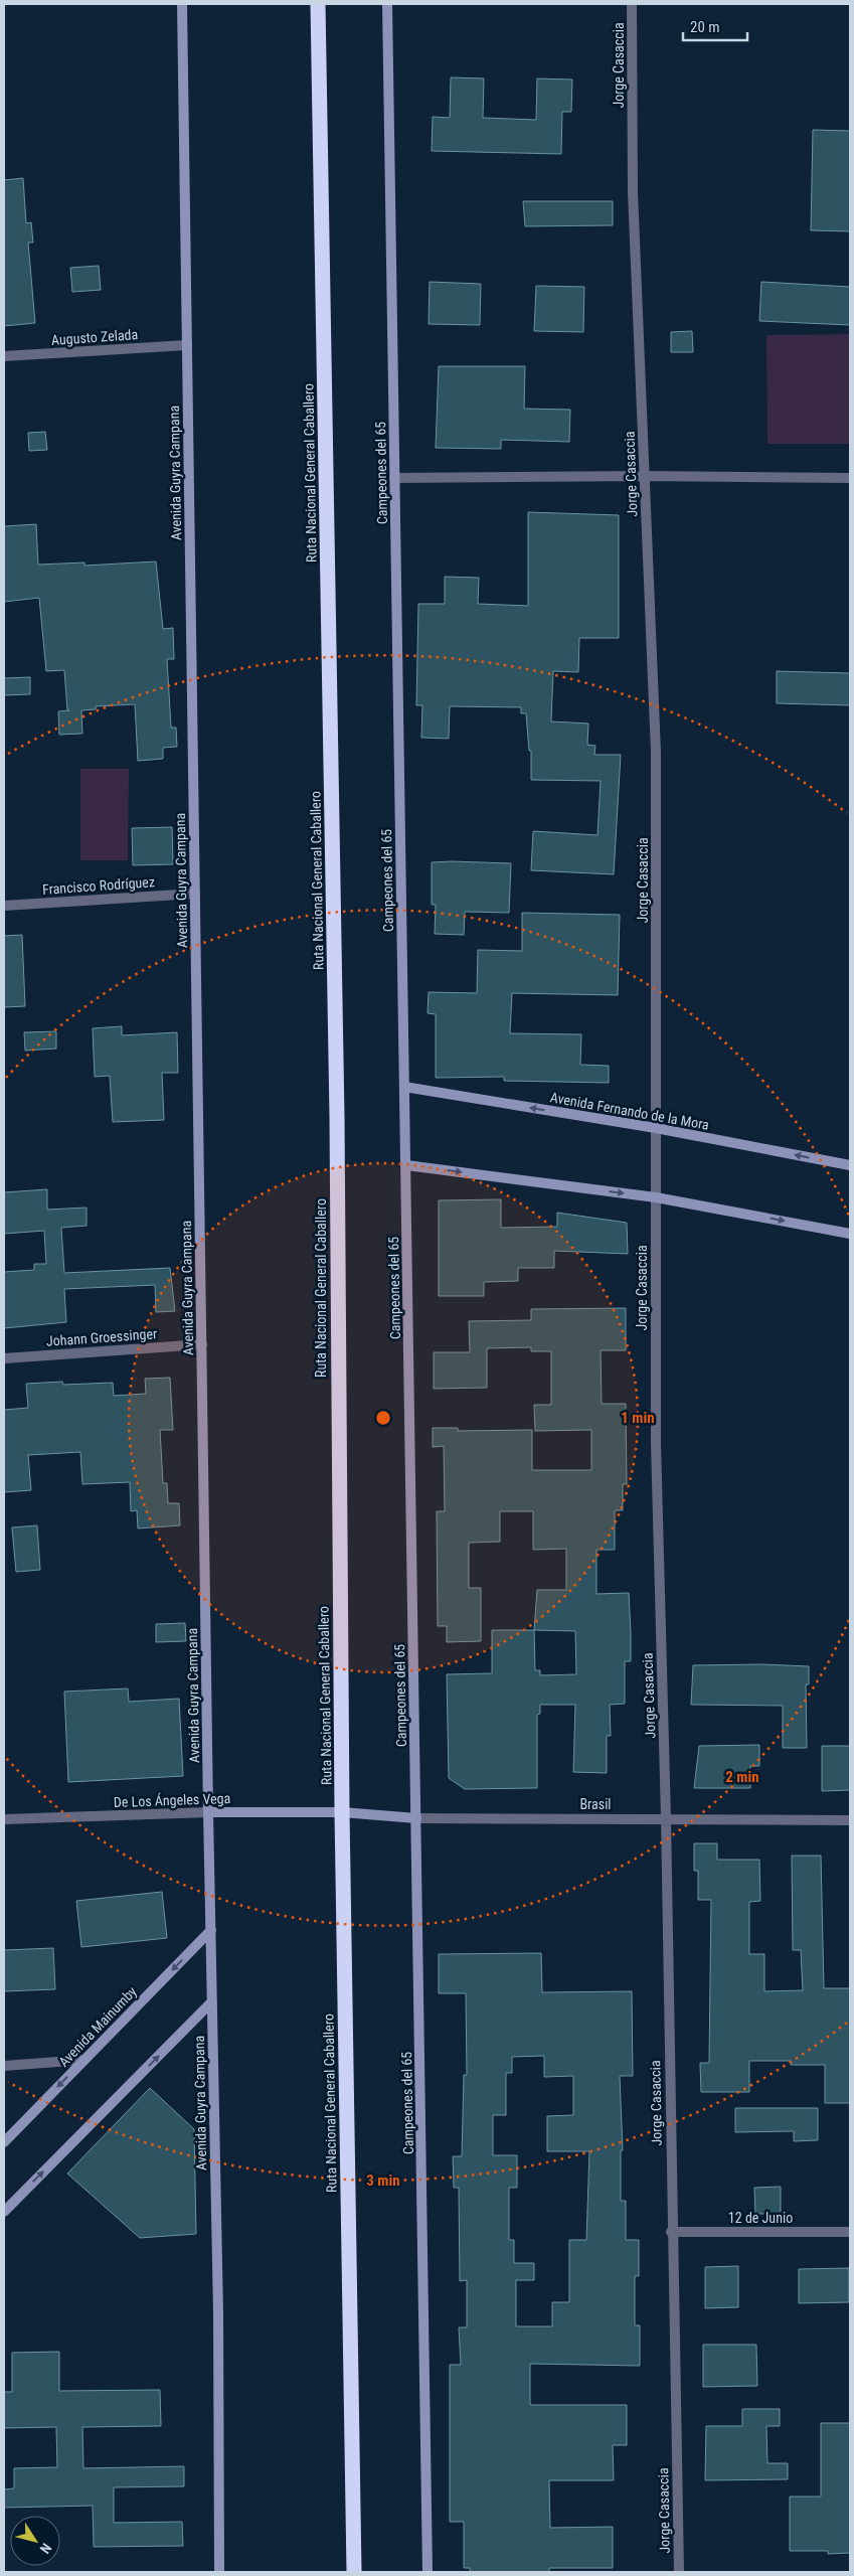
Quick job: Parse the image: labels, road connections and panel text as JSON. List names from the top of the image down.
{
  "streets": {
    "highway": ["Ruta Nacional General Caballero"],
    "street": [
      "Jorge Casaccia",
      "Augusto Zelada",
      "Avenida Guyra Campana",
      "Campeones del 65",
      "Francisco Rodríguez",
      "Avenida Fernando de la Mora",
      "Johann Groessinger",
      "De Los Ángeles Vega",
      "Brasil",
      "Avenida Mainumby",
      "12 de Junio"
    ]
  },
  "crossings": [
    ["Jorge Casaccia", "Avenida Fernando de la Mora"],
    ["Jorge Casaccia", "Brasil"],
    ["Jorge Casaccia", "12 de Junio"],
    ["Augusto Zelada", "Avenida Guyra Campana"],
    ["Avenida Guyra Campana", "Francisco Rodríguez"],
    ["Avenida Guyra Campana", "Johann Groessinger"],
    ["Avenida Guyra Campana", "De Los Ángeles Vega"],
    ["Avenida Guyra Campana", "Avenida Mainumby"],
    ["Ruta Nacional General Caballero", "De Los Ángeles Vega"],
    ["Ruta Nacional General Caballero", "Brasil"],
    ["Campeones del 65", "Avenida Fernando de la Mora"],
    ["Campeones del 65", "Brasil"],
    ["De Los Ángeles Vega", "Brasil"]
  ],
  "scale_bar": "20 m",
  "north": "bottom right",
  "rings": ["1 min", "2 min", "3 min"]
}
